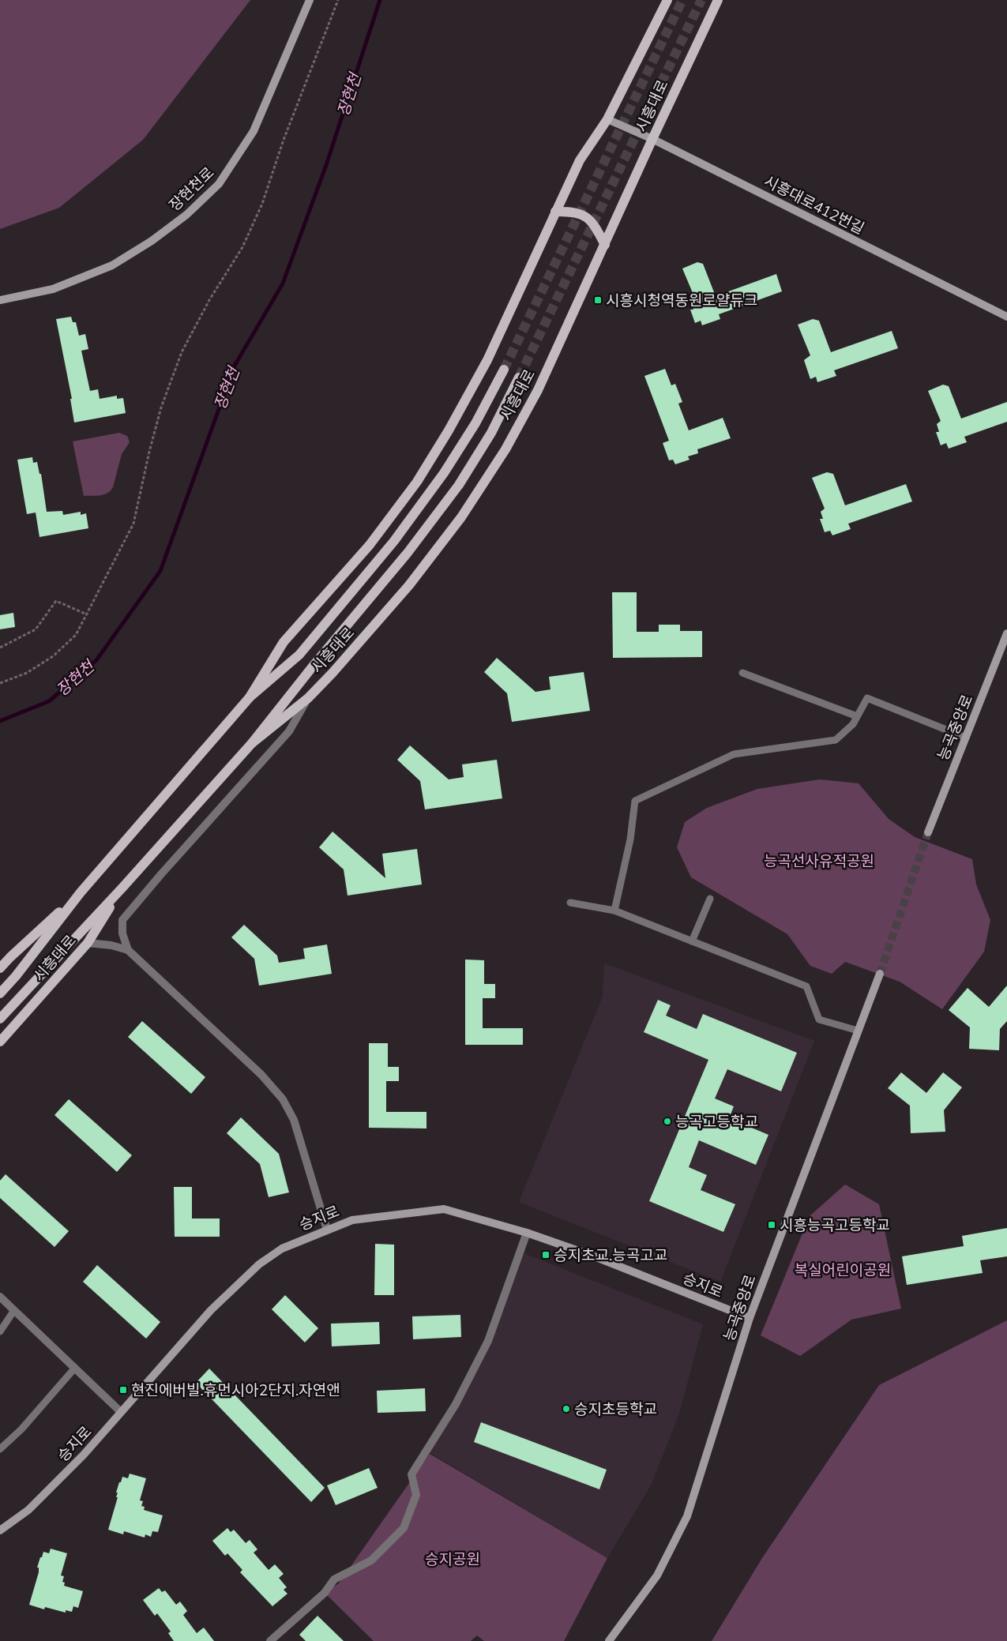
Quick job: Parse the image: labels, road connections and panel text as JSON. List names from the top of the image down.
{
  "streets": {
    "main road": ["시흥대로"],
    "street": [
      "장현천로",
      "시흥대로412번길",
      "능곡중앙로",
      "승지로"
    ]
  },
  "crossings": [
    ["시흥대로", "시흥대로412번길"],
    ["능곡중앙로", "승지로"]
  ],
  "water": ["장현천"],
  "parks": ["능곡선사유적공원", "복실어린이공원", "승지공원"],
  "places": {
    "transit": [
      "시흥시청역동원로얄듀크",
      "시흥능곡고등학교",
      "승지초교.능곡고교",
      "현진에버빌.휴먼시아2단지.자연앤"
    ],
    "other": ["능곡고등학교", "승지초등학교"]
  }
}
